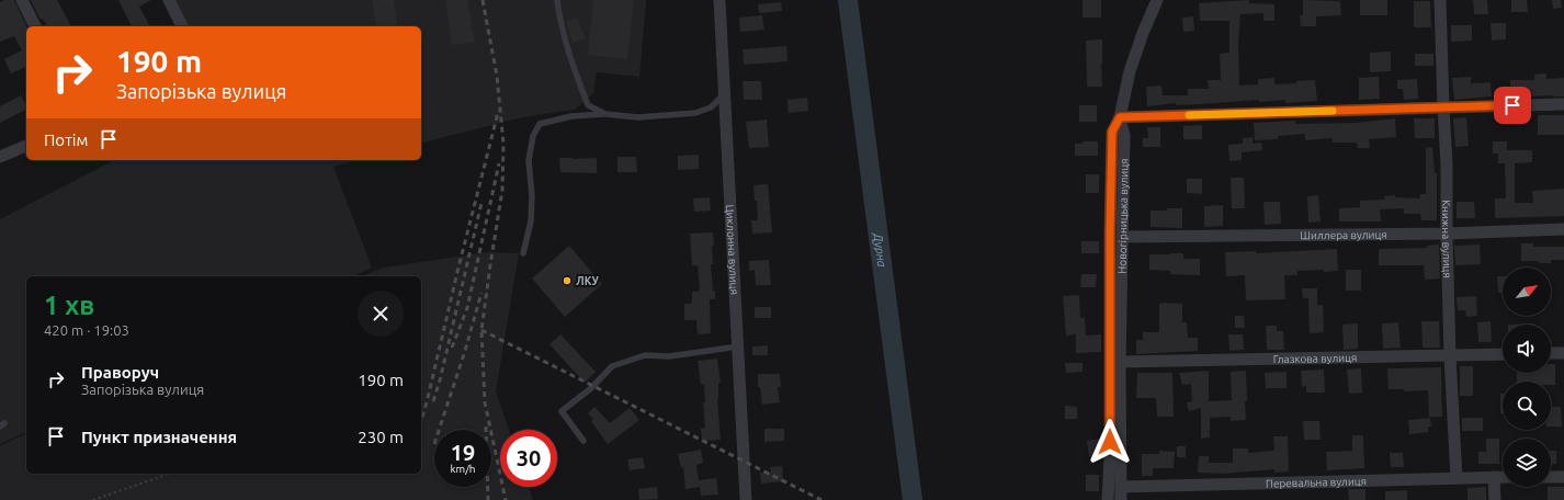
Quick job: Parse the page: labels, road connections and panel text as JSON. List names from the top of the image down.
{
  "streets": {
    "street": [
      "Новогірницька вулиця",
      "Шиллера вулиця",
      "Книжна вулиця",
      "Циклонна вулиця",
      "Глазкова вулиця",
      "Перевальна вулиця"
    ]
  },
  "crossings": [
    ["Новогірницька вулиця", "Шиллера вулиця"],
    ["Новогірницька вулиця", "Глазкова вулиця"],
    ["Новогірницька вулиця", "Перевальна вулиця"],
    ["Шиллера вулиця", "Книжна вулиця"],
    ["Книжна вулиця", "Глазкова вулиця"],
    ["Книжна вулиця", "Перевальна вулиця"]
  ],
  "water": ["Дурна"],
  "places": ["ЛКУ"],
  "north": "top right",
  "page": {
    "turn": ["190 m", "Запорізька вулиця"],
    "then": "Потім",
    "heading": ["1 хв", "420 m · 19:03"],
    "list": [
      {
        "name": "Праворуч",
        "note": "Запорізька вулиця",
        "value": "190 m"
      },
      {
        "name": "Пункт призначення",
        "value": "230 m"
      }
    ],
    "speed": "19 km/h",
    "limit": "30"
  }
}
